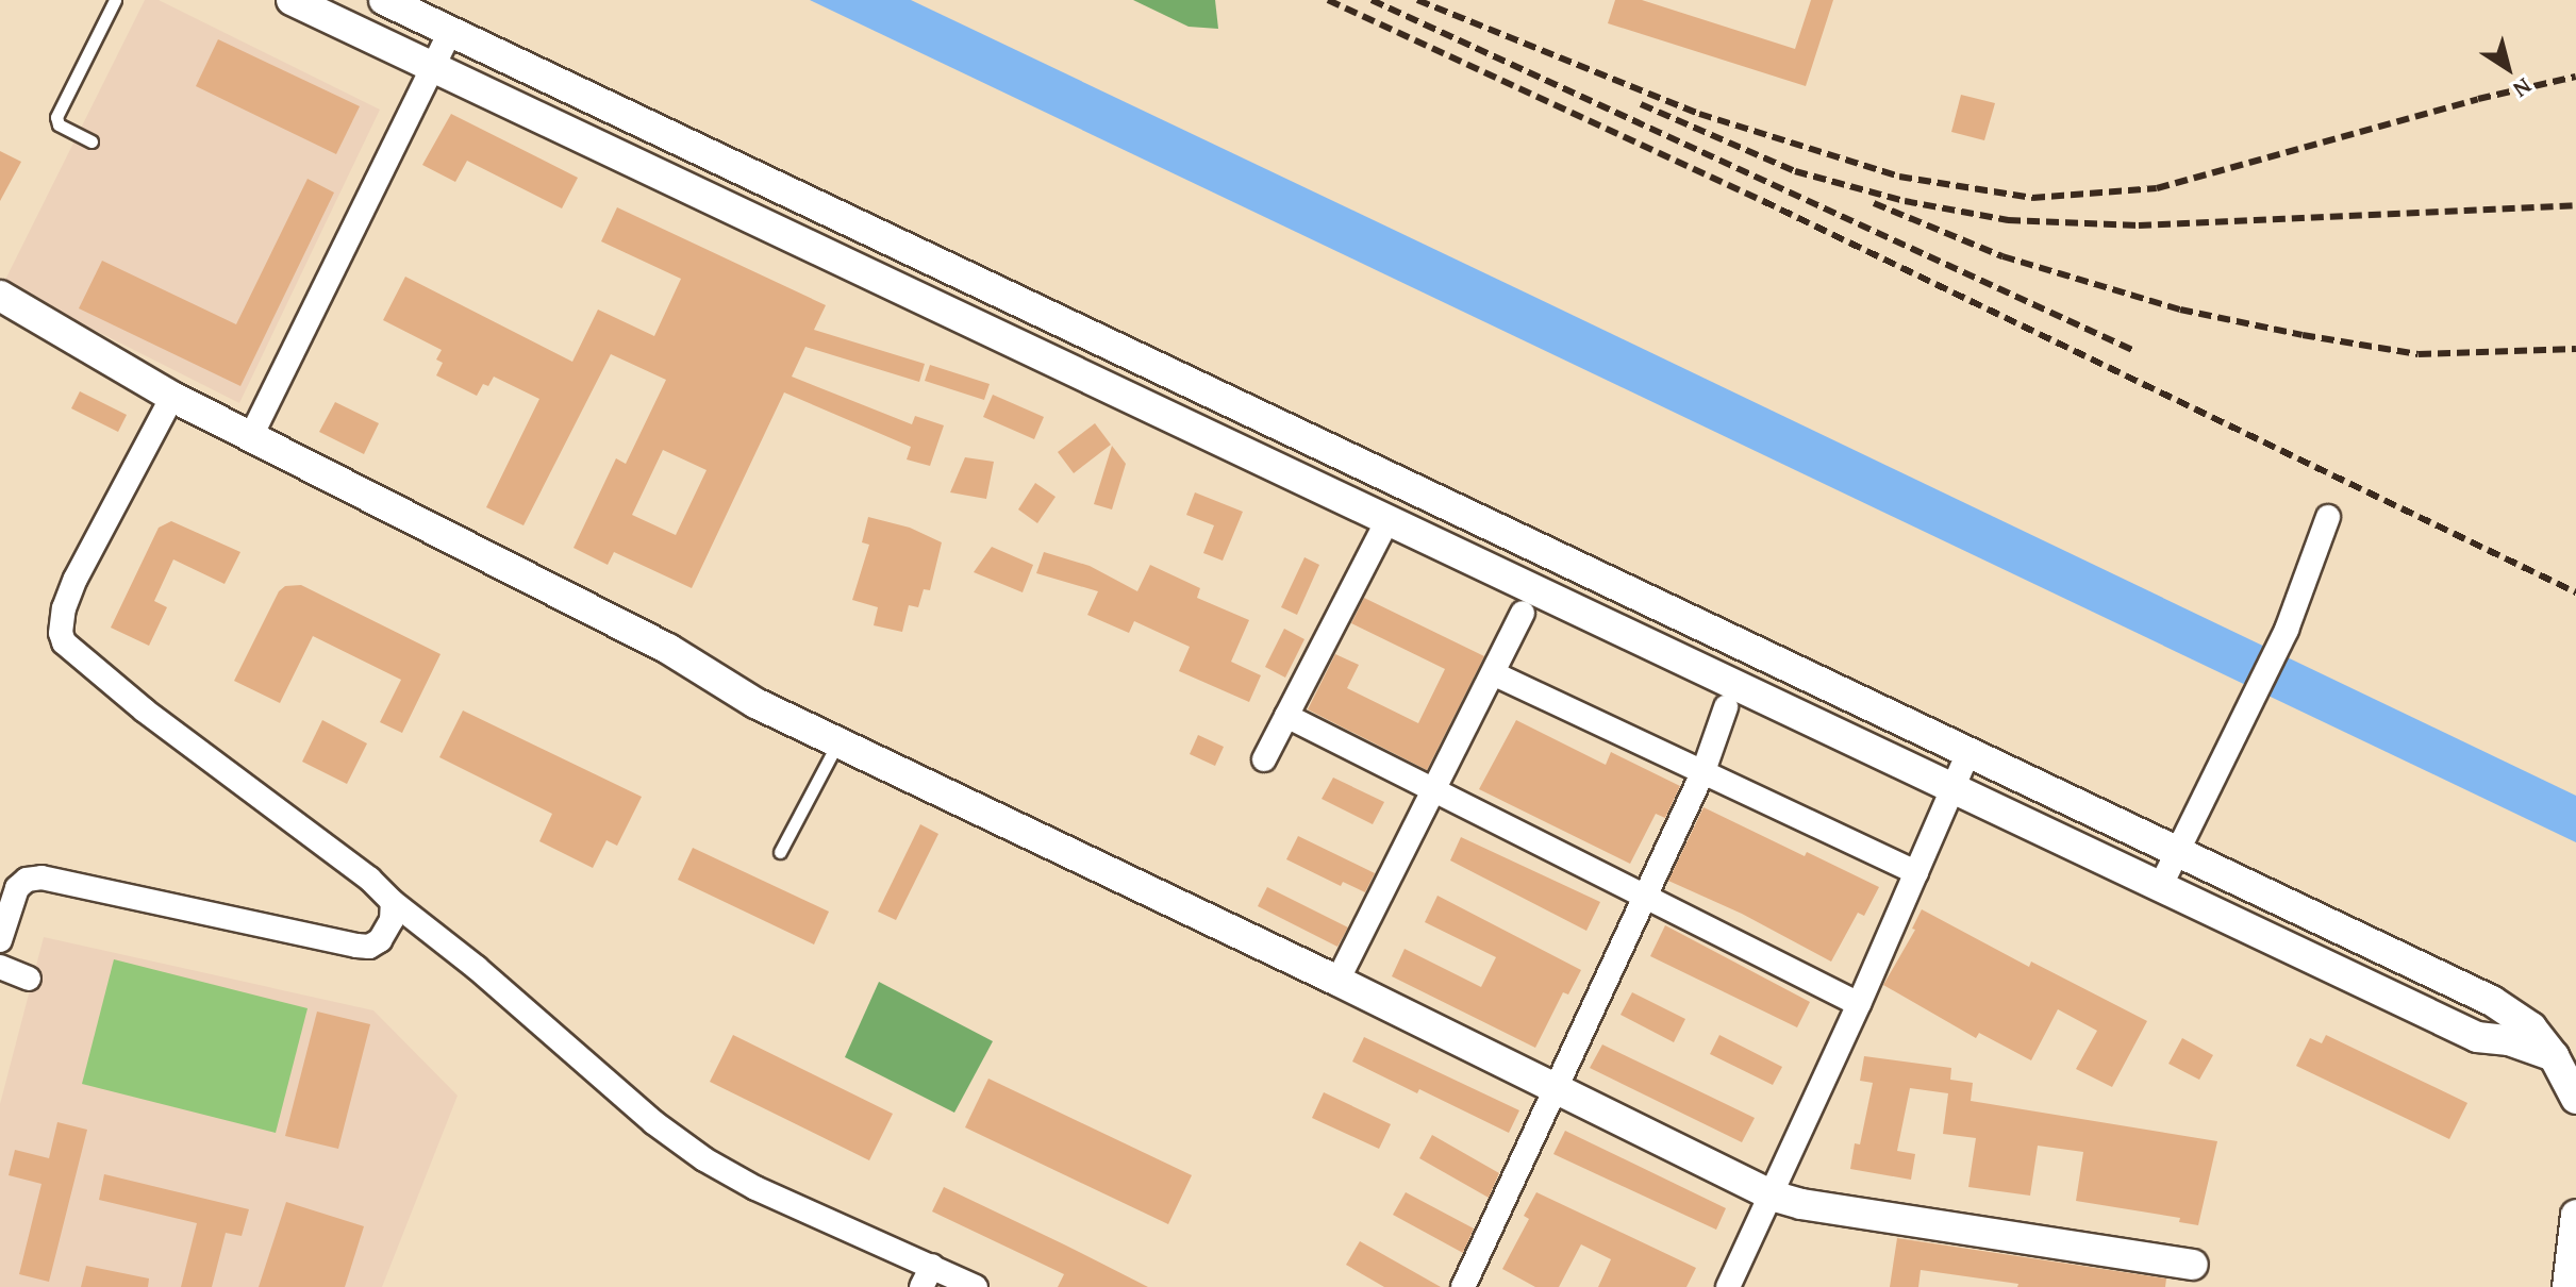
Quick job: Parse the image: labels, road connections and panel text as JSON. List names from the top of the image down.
{
  "north": "bottom right"
}
